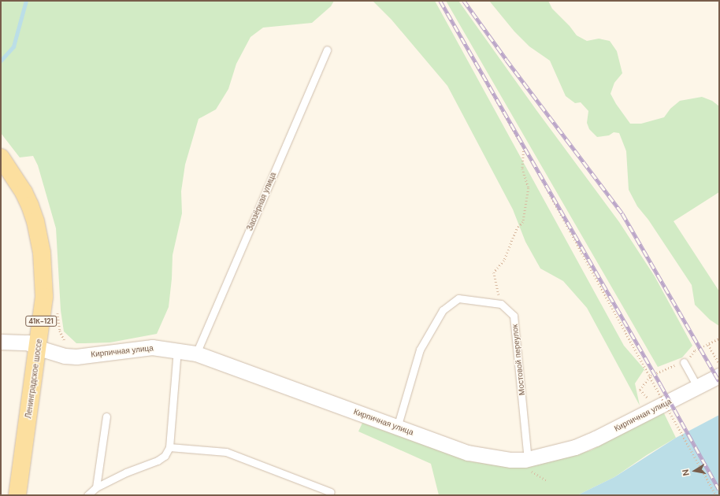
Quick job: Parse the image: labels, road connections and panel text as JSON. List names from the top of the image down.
{
  "streets": {
    "main road": ["41К-121", "Ленинградское шоссе"],
    "street": ["Кирпичная улица"],
    "lane": ["Заозёрная улица", "Мостовой переулок"]
  },
  "crossings": [
    ["Заозёрная улица", "Кирпичная улица"],
    ["Кирпичная улица", "Мостовой переулок"],
    ["Кирпичная улица", "Ленинградское шоссе"]
  ],
  "north": "left"
}
